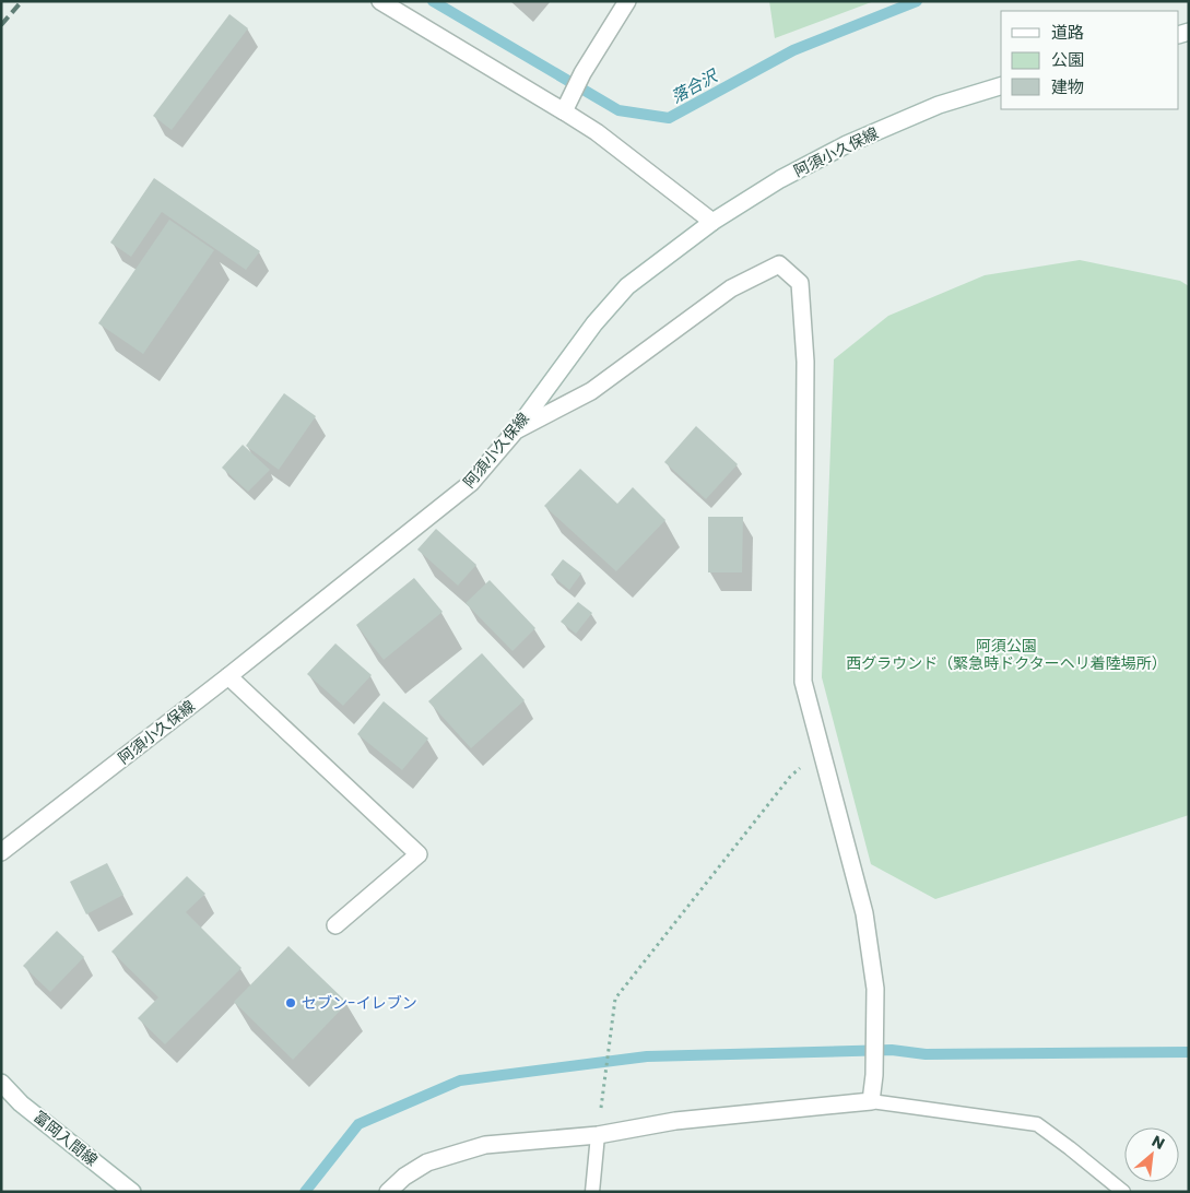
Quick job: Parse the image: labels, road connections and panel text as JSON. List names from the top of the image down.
{
  "streets": {
    "street": ["阿須小久保線", "富岡入間線"]
  },
  "water": ["落合沢"],
  "parks": ["阿須公園 西グラウンド（緊急時ドクターヘリ着陸場所）"],
  "places": ["セブン-イレブン"],
  "legend": ["道路", "公園", "建物"],
  "north": "top right"
}
